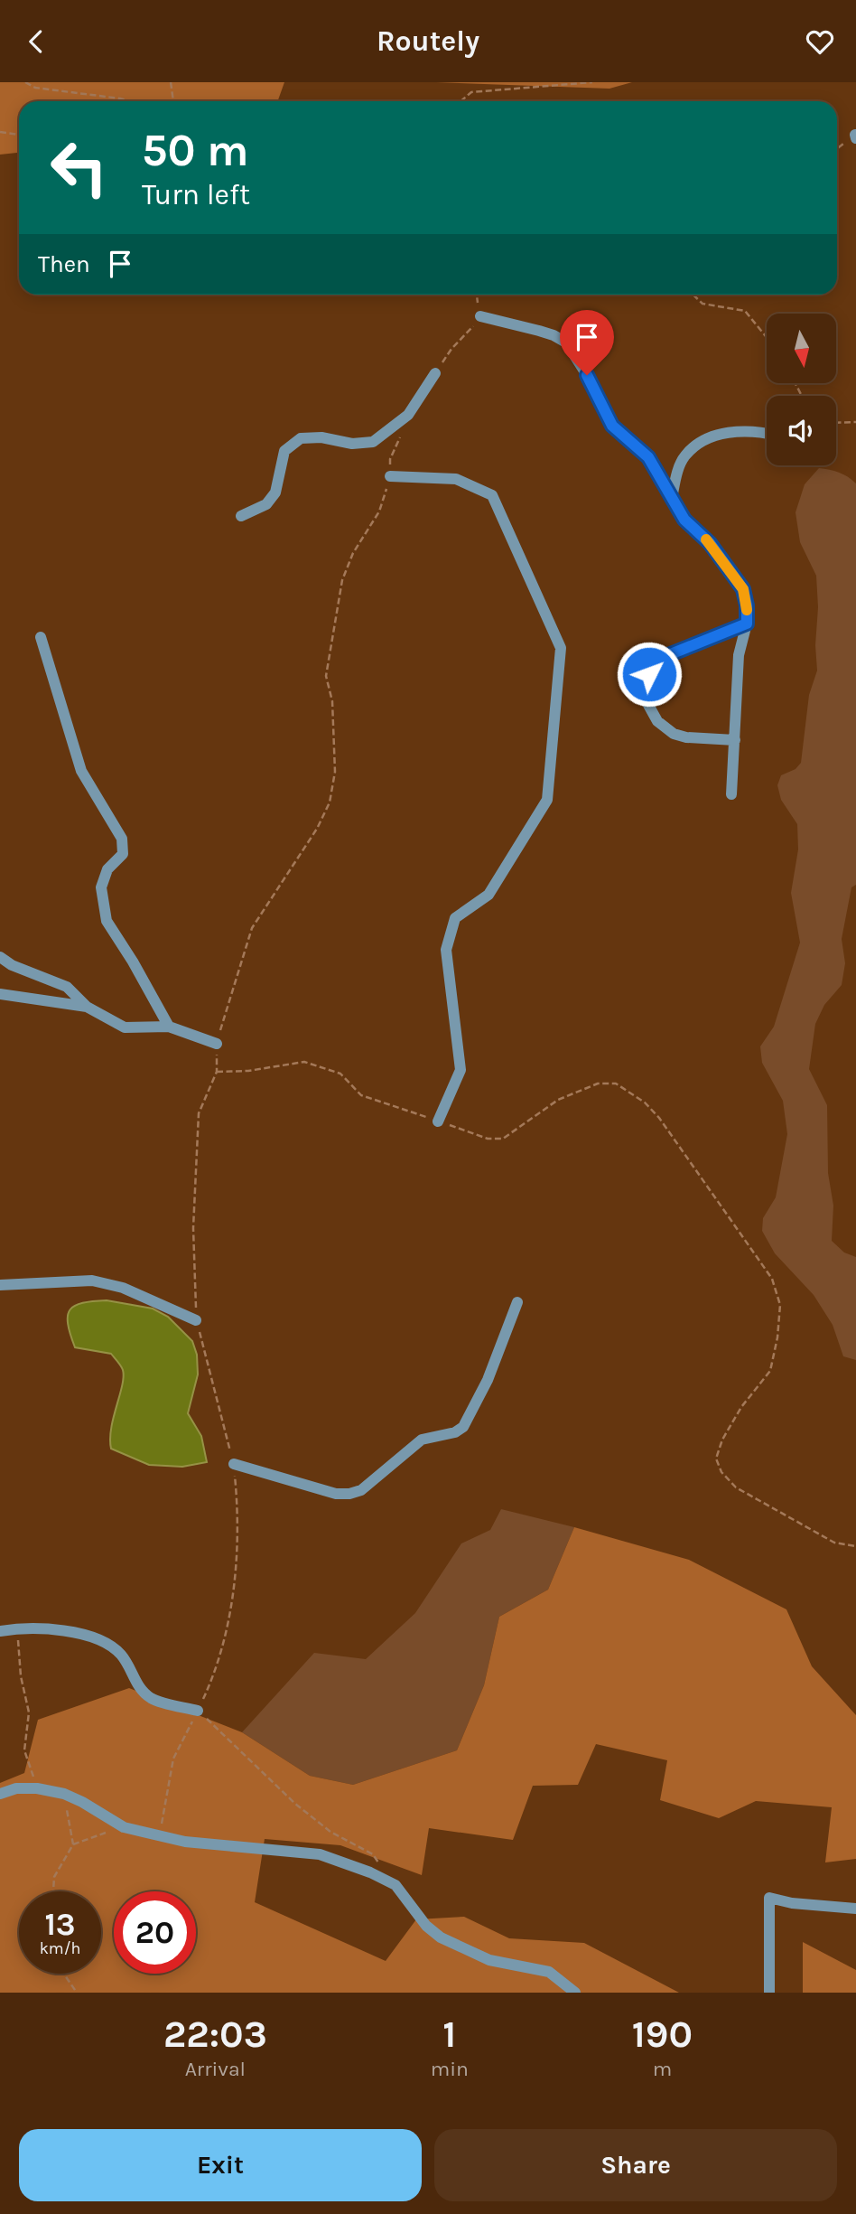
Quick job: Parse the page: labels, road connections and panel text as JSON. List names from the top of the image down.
{
  "north": "bottom",
  "page": {
    "header": "Routely",
    "turn": ["50 m", "Turn left"],
    "then": "Then",
    "speed": "13 km/h",
    "limit": "20",
    "eta": [
      "22:03",
      "Arrival",
      "1",
      "min",
      "190",
      "m"
    ],
    "buttons": ["Exit", "Share"]
  }
}
